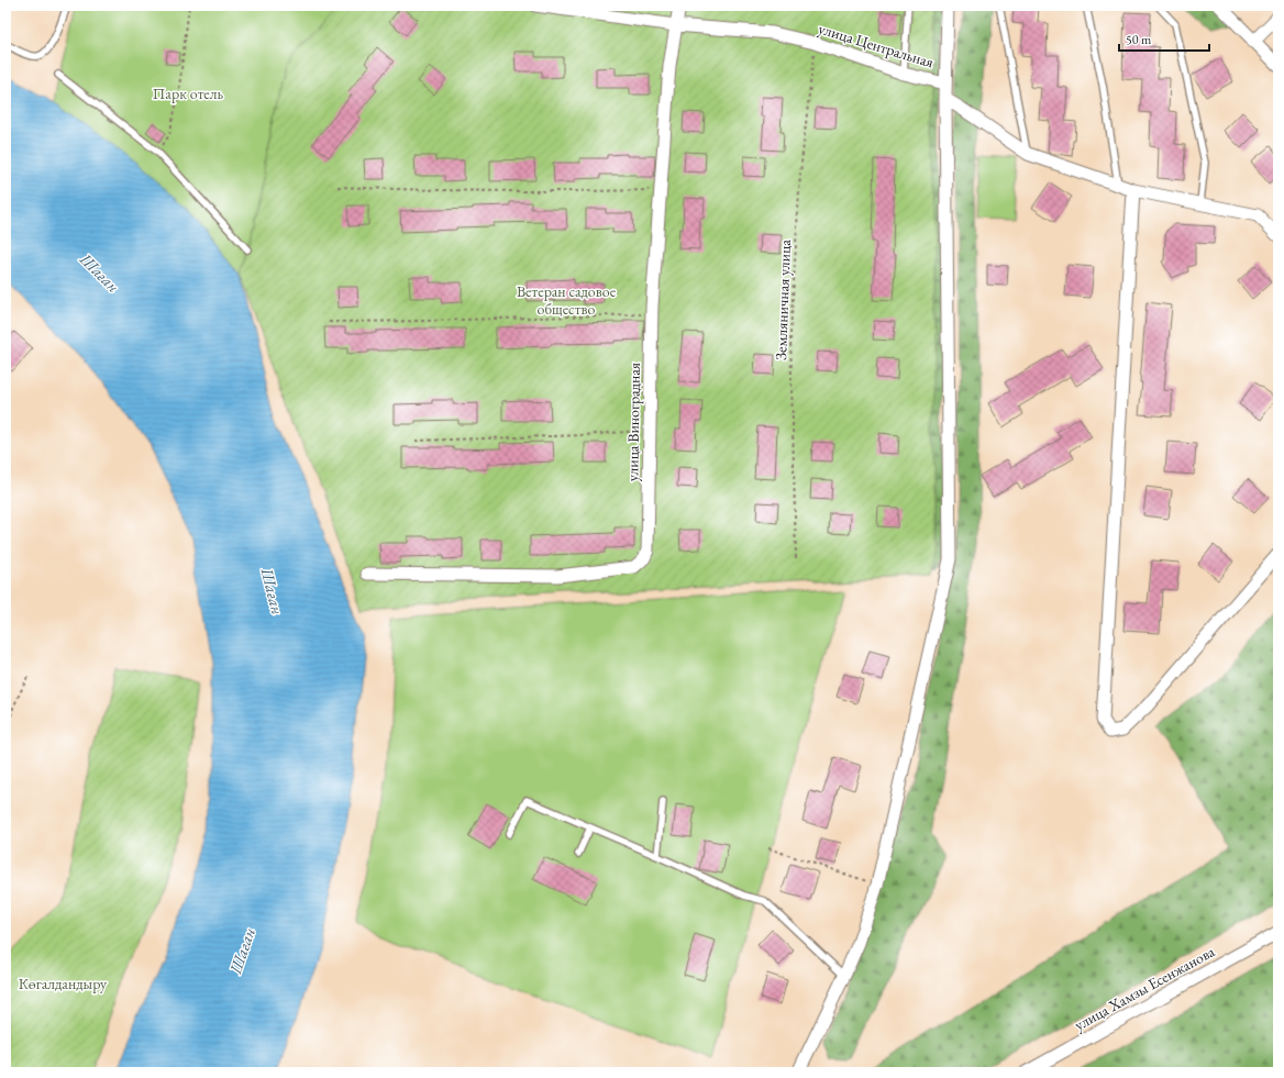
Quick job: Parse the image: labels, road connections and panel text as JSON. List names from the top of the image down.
{
  "streets": {
    "street": ["улица Центральная", "улица Виноградная", "улица Хамзы Есенжанова"],
    "path": ["Земляничная улица"]
  },
  "crossings": [
    ["улица Центральная", "Земляничная улица"],
    ["улица Центральная", "улица Виноградная"]
  ],
  "water": ["Шаған"],
  "parks": ["Парк отель", "Ветеран садовое общество", "Көгалдандыру"],
  "scale_bar": "50 m"
}
